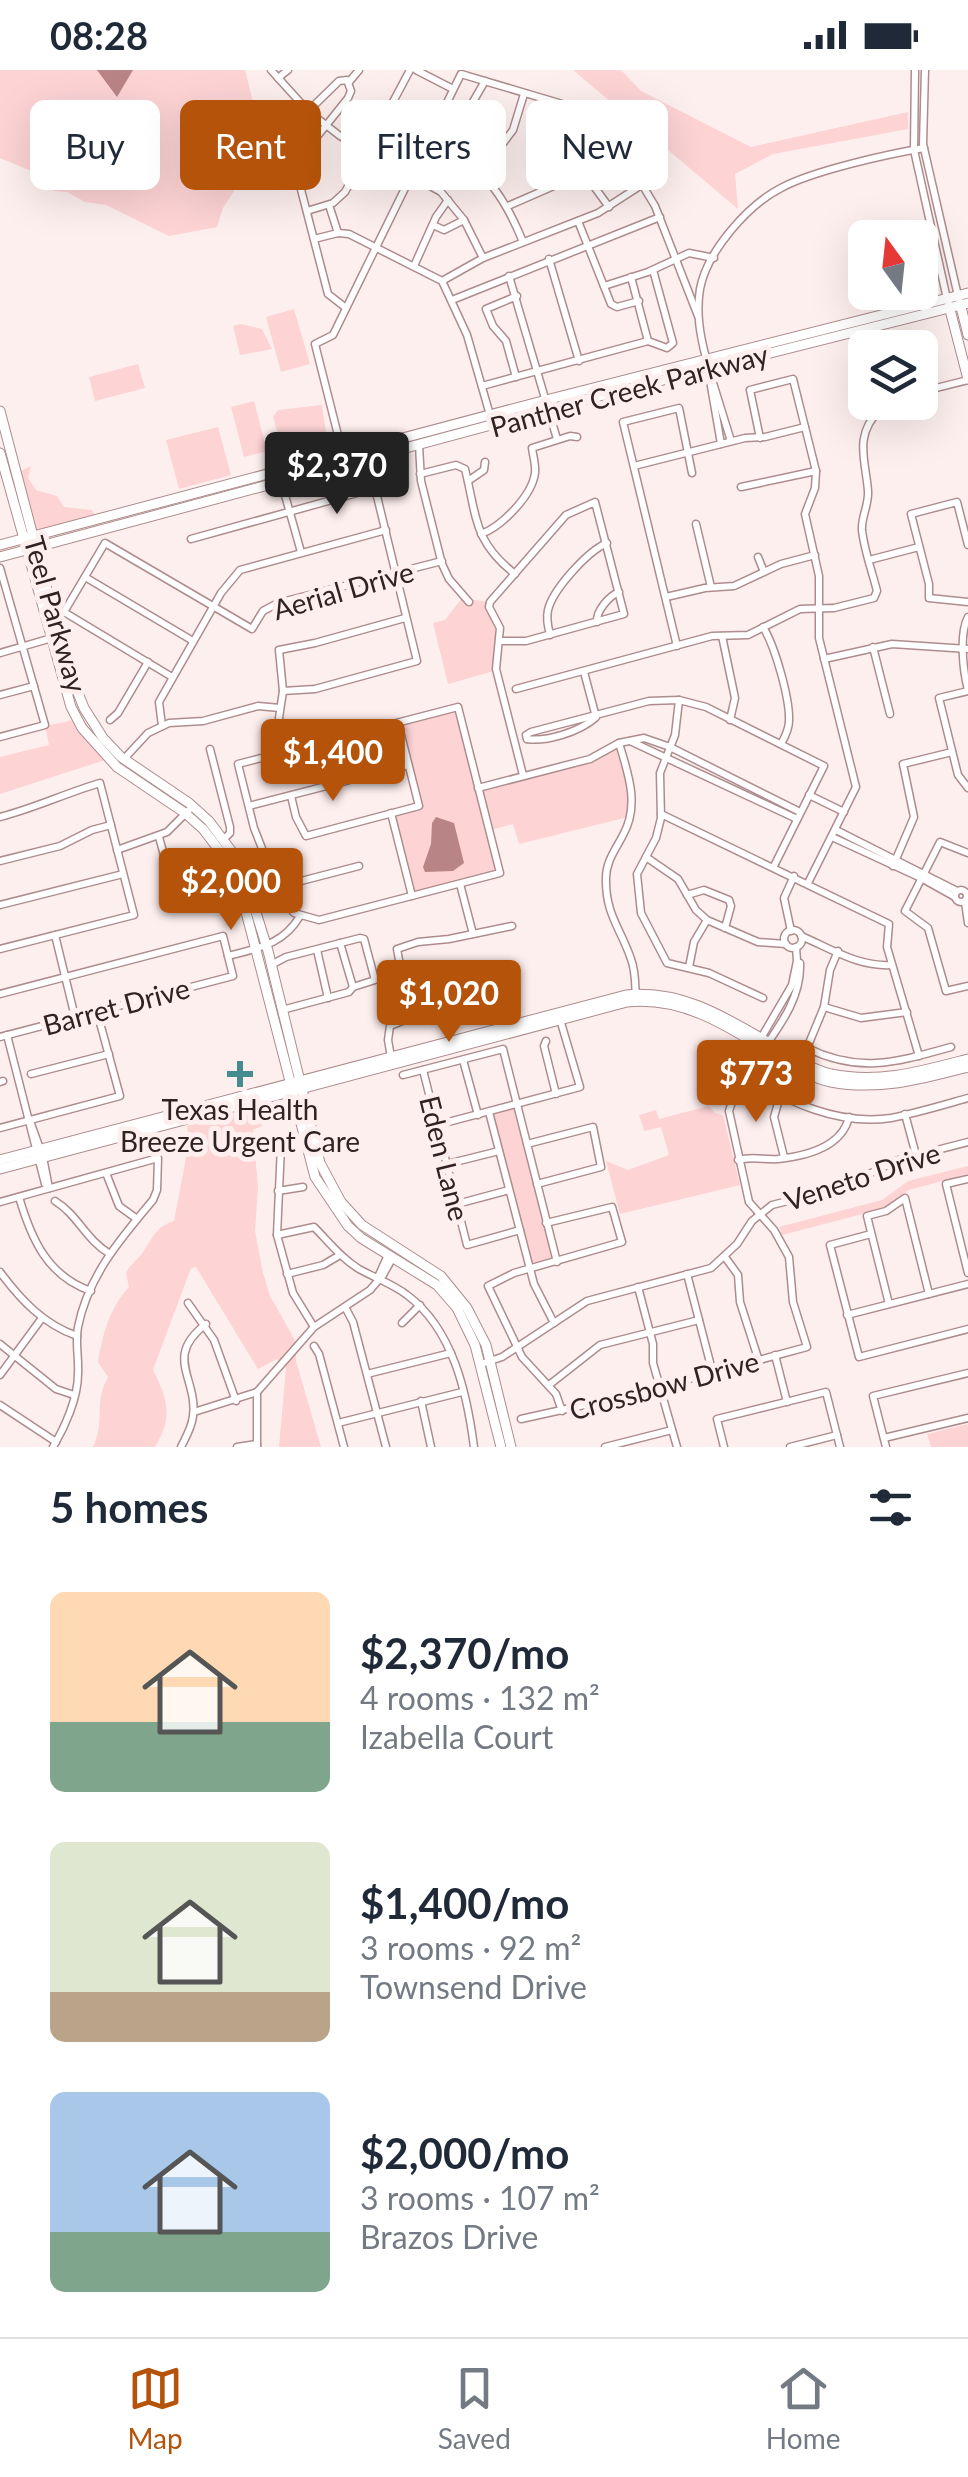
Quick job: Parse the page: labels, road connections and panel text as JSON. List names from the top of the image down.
{
  "streets": {
    "main road": ["Panther Creek Parkway", "Teel Parkway"],
    "street": [
      "Aerial Drive",
      "Barret Drive",
      "Eden Lane",
      "Veneto Drive",
      "Crossbow Drive"
    ]
  },
  "crossings": [
    ["Panther Creek Parkway", "Teel Parkway"],
    ["Veneto Drive", "Crossbow Drive"]
  ],
  "places": {
    "health": ["Texas Health Breeze Urgent Care"]
  },
  "north": "top",
  "page": {
    "status": "08:28",
    "chip": [
      "Buy",
      "Rent",
      "Filters",
      "New"
    ],
    "price": [
      "$2,370",
      "$1,400",
      "$2,000",
      "$1,020",
      "$773"
    ],
    "heading": "5 homes",
    "list": [
      {
        "name": "$2,370/mo",
        "note": "4 rooms · 132 m² · Izabella Court"
      },
      {
        "name": "$1,400/mo",
        "note": "3 rooms · 92 m² · Townsend Drive"
      },
      {
        "name": "$2,000/mo",
        "note": "3 rooms · 107 m² · Brazos Drive"
      }
    ],
    "tabs": ["Map", "Saved", "Home"]
  }
}
